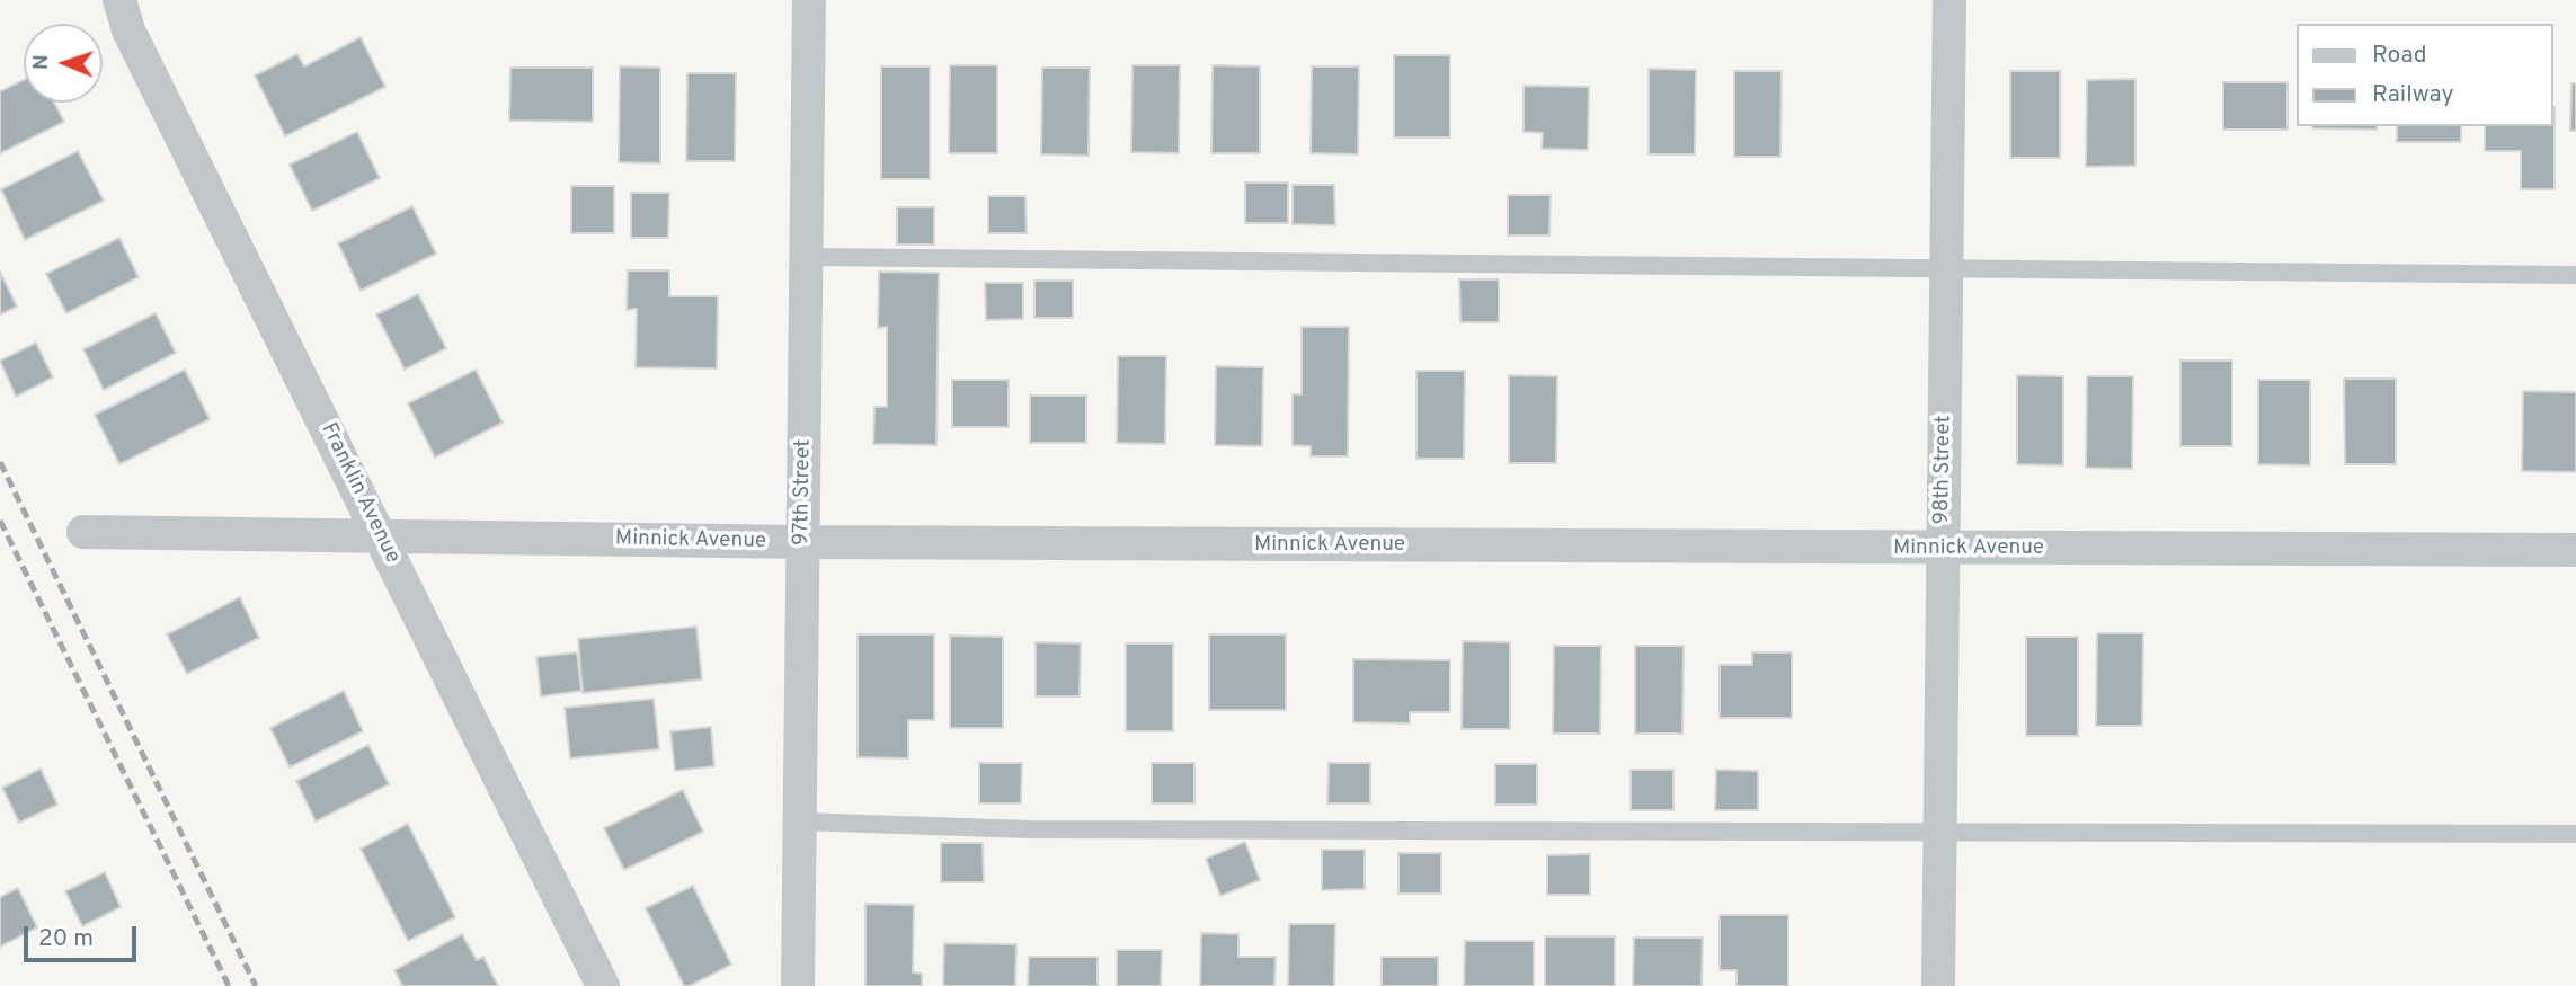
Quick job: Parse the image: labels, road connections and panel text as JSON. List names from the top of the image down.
{
  "streets": {
    "street": [
      "98th Street",
      "97th Street",
      "Franklin Avenue",
      "Minnick Avenue"
    ]
  },
  "crossings": [
    ["98th Street", "Minnick Avenue"],
    ["97th Street", "Minnick Avenue"],
    ["Franklin Avenue", "Minnick Avenue"]
  ],
  "legend": ["Road", "Railway"],
  "scale_bar": "20 m",
  "north": "left"
}
